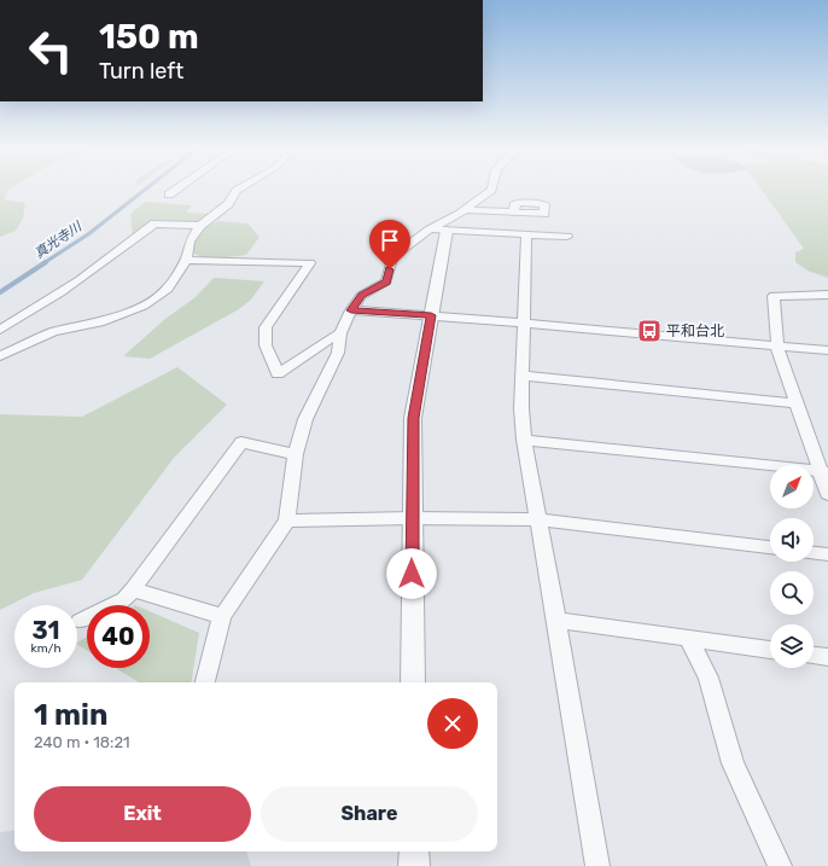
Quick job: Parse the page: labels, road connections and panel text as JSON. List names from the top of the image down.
{
  "water": ["真光寺川"],
  "places": {
    "bus stop": ["平和台北"]
  },
  "north": "top right",
  "page": {
    "turn": ["150 m", "Turn left"],
    "speed": "31 km/h",
    "limit": "40",
    "heading": ["1 min", "240 m · 18:21"],
    "buttons": ["Exit", "Share"]
  }
}
